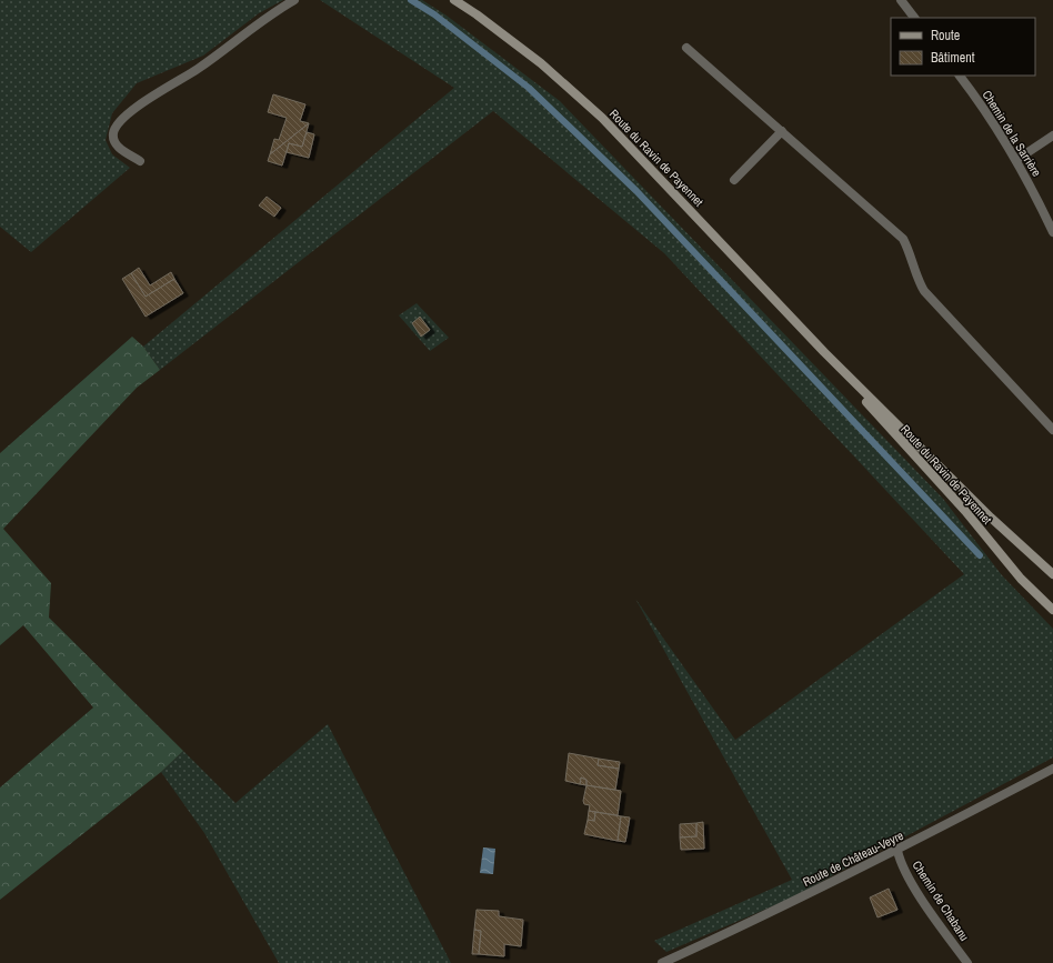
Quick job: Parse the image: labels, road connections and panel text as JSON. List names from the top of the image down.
{
  "streets": {
    "street": [
      "Chemin de la Sarrière",
      "Route du Ravin de Payennet",
      "Route de Château-Veyre",
      "Chemin de Chabanu"
    ]
  },
  "crossings": [
    ["Route de Château-Veyre", "Chemin de Chabanu"]
  ],
  "legend": ["Route", "Bâtiment"]
}
